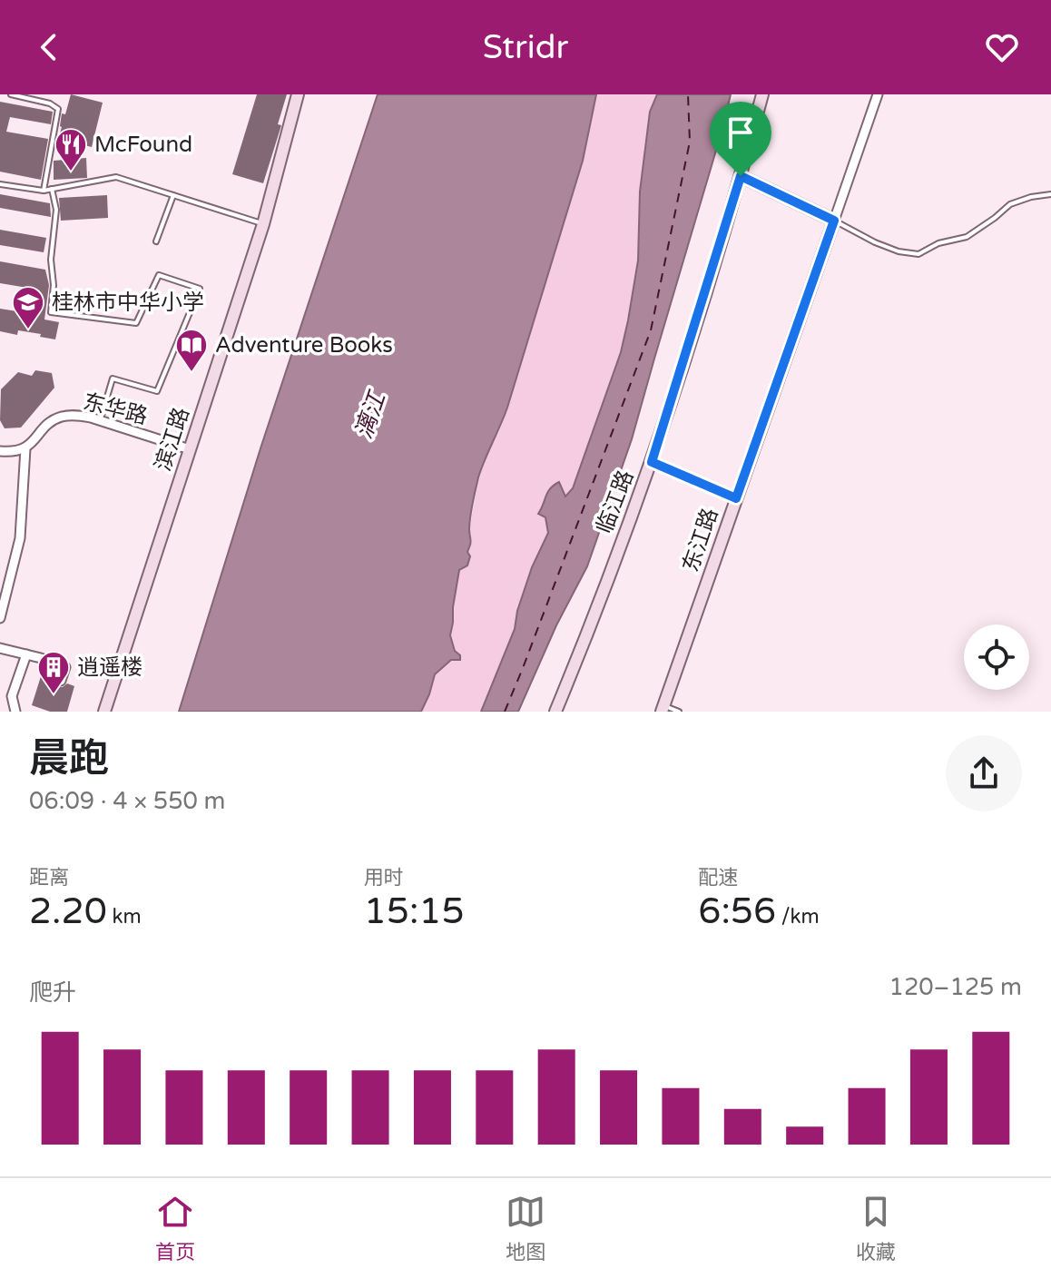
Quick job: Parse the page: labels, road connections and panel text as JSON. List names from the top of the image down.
{
  "streets": {
    "street": [
      "东华路",
      "滨江路",
      "临江路",
      "东江路"
    ]
  },
  "crossings": [
    ["东华路", "滨江路"]
  ],
  "water": ["漓江"],
  "places": {
    "restaurant": ["McFound"],
    "school or university": ["桂林市中华小学"],
    "library": ["Adventure Books"],
    "building": ["逍遥楼"]
  },
  "page": {
    "header": "Stridr",
    "heading": ["晨跑", "06:09 · 4 × 550 m"],
    "stats": [
      ["距离", "2.20 km"],
      ["用时", "15:15"],
      ["配速", "6:56 /km"]
    ],
    "chart": ["爬升", "120–125 m"],
    "tabs": ["首页", "地图", "收藏"]
  }
}
